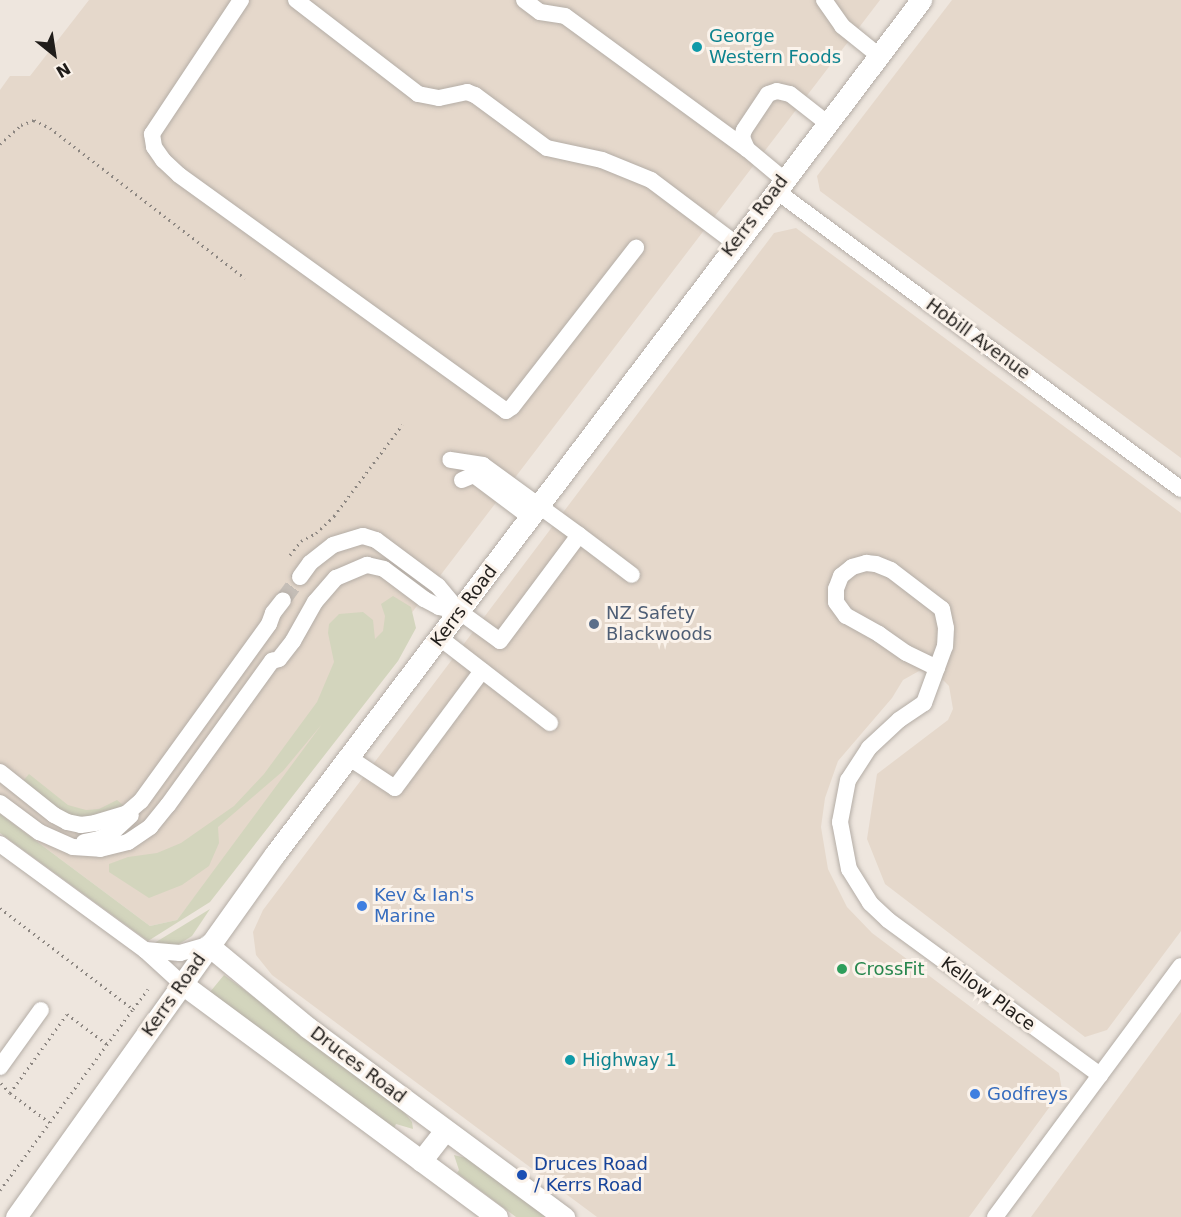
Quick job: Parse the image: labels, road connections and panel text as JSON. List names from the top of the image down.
{
  "streets": {
    "main road": ["Kerrs Road", "Druces Road"],
    "street": ["Hobill Avenue", "Kellow Place"]
  },
  "crossings": [
    ["Kerrs Road", "Hobill Avenue"],
    ["Kerrs Road", "Druces Road"]
  ],
  "places": [
    "George Western Foods",
    "NZ Safety Blackwoods",
    "Kev & Ian's Marine",
    "CrossFit",
    "Highway 1",
    "Godfreys",
    "Druces Road / Kerrs Road"
  ],
  "north": "bottom right"
}
